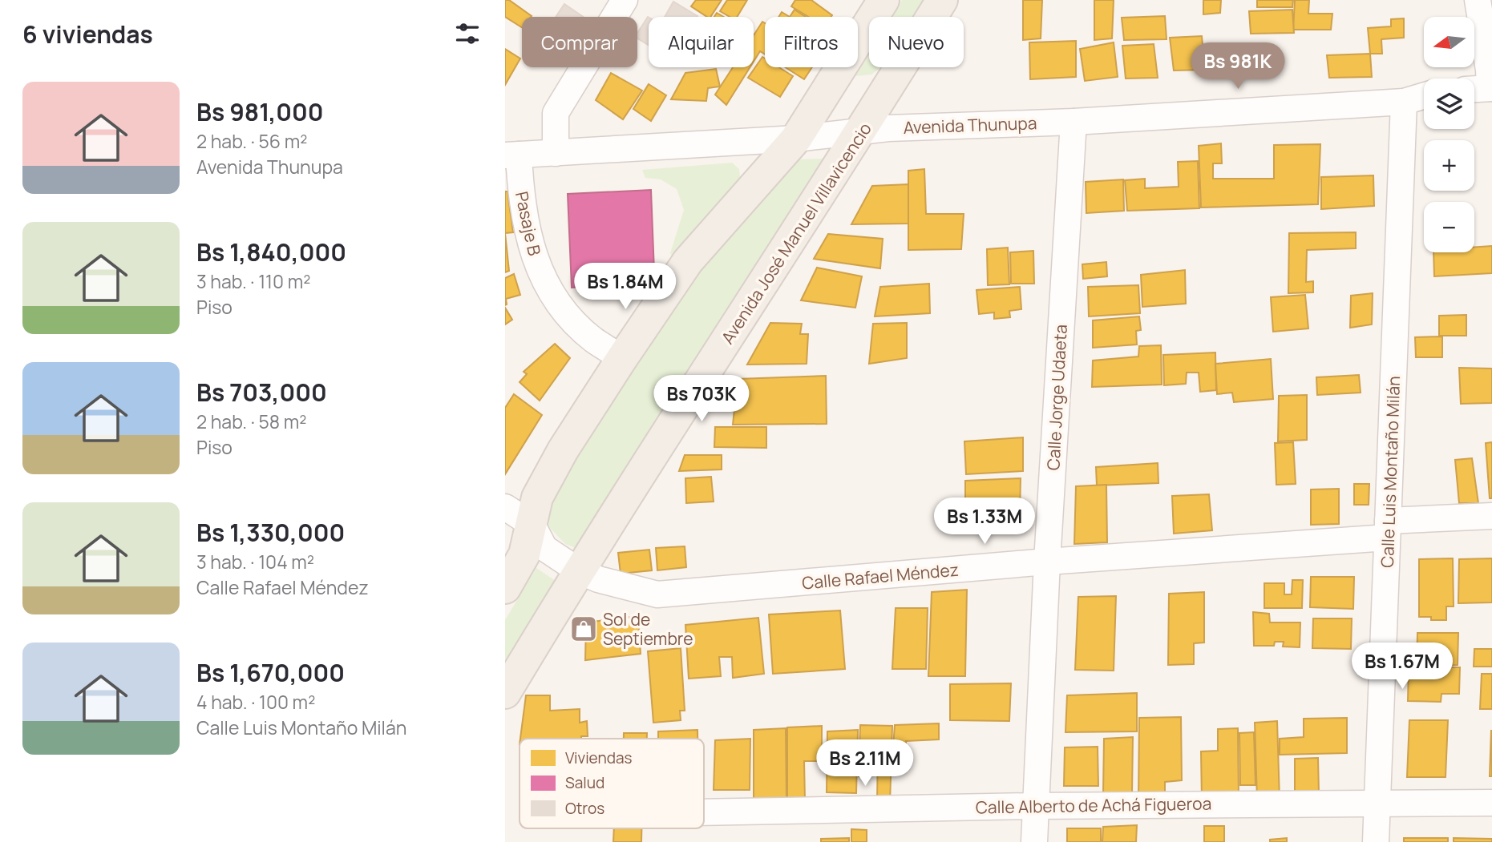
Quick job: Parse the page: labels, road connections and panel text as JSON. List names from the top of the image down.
{
  "streets": {
    "main road": ["Avenida José Manuel Villavicencio"],
    "street": [
      "Avenida Thunupa",
      "Pasaje B",
      "Calle Jorge Udaeta",
      "Calle Luis Montaño Milán",
      "Calle Rafael Méndez",
      "Calle Alberto de Achá Figueroa"
    ]
  },
  "crossings": [
    ["Avenida Thunupa", "Pasaje B"],
    ["Avenida Thunupa", "Avenida José Manuel Villavicencio"],
    ["Avenida Thunupa", "Calle Jorge Udaeta"],
    ["Avenida Thunupa", "Calle Luis Montaño Milán"],
    ["Avenida José Manuel Villavicencio", "Calle Rafael Méndez"],
    ["Calle Jorge Udaeta", "Calle Rafael Méndez"],
    ["Calle Jorge Udaeta", "Calle Alberto de Achá Figueroa"],
    ["Calle Luis Montaño Milán", "Calle Rafael Méndez"],
    ["Calle Luis Montaño Milán", "Calle Alberto de Achá Figueroa"]
  ],
  "places": {
    "shop": ["Sol de Septiembre"]
  },
  "legend": ["Viviendas", "Salud", "Otros"],
  "north": "left",
  "page": {
    "heading": "6 viviendas",
    "map_buttons": ["+", "−"],
    "chip": [
      "Comprar",
      "Alquilar",
      "Filtros",
      "Nuevo"
    ],
    "price": [
      "Bs 981K",
      "Bs 1.84M",
      "Bs 703K",
      "Bs 1.33M",
      "Bs 1.67M",
      "Bs 2.11M"
    ],
    "list": [
      {
        "name": "Bs 981,000",
        "note": "2 hab. · 56 m² · Avenida Thunupa"
      },
      {
        "name": "Bs 1,840,000",
        "note": "3 hab. · 110 m² · Piso"
      },
      {
        "name": "Bs 703,000",
        "note": "2 hab. · 58 m² · Piso"
      },
      {
        "name": "Bs 1,330,000",
        "note": "3 hab. · 104 m² · Calle Rafael Méndez"
      },
      {
        "name": "Bs 1,670,000",
        "note": "4 hab. · 100 m² · Calle Luis Montaño Milán"
      }
    ]
  }
}
